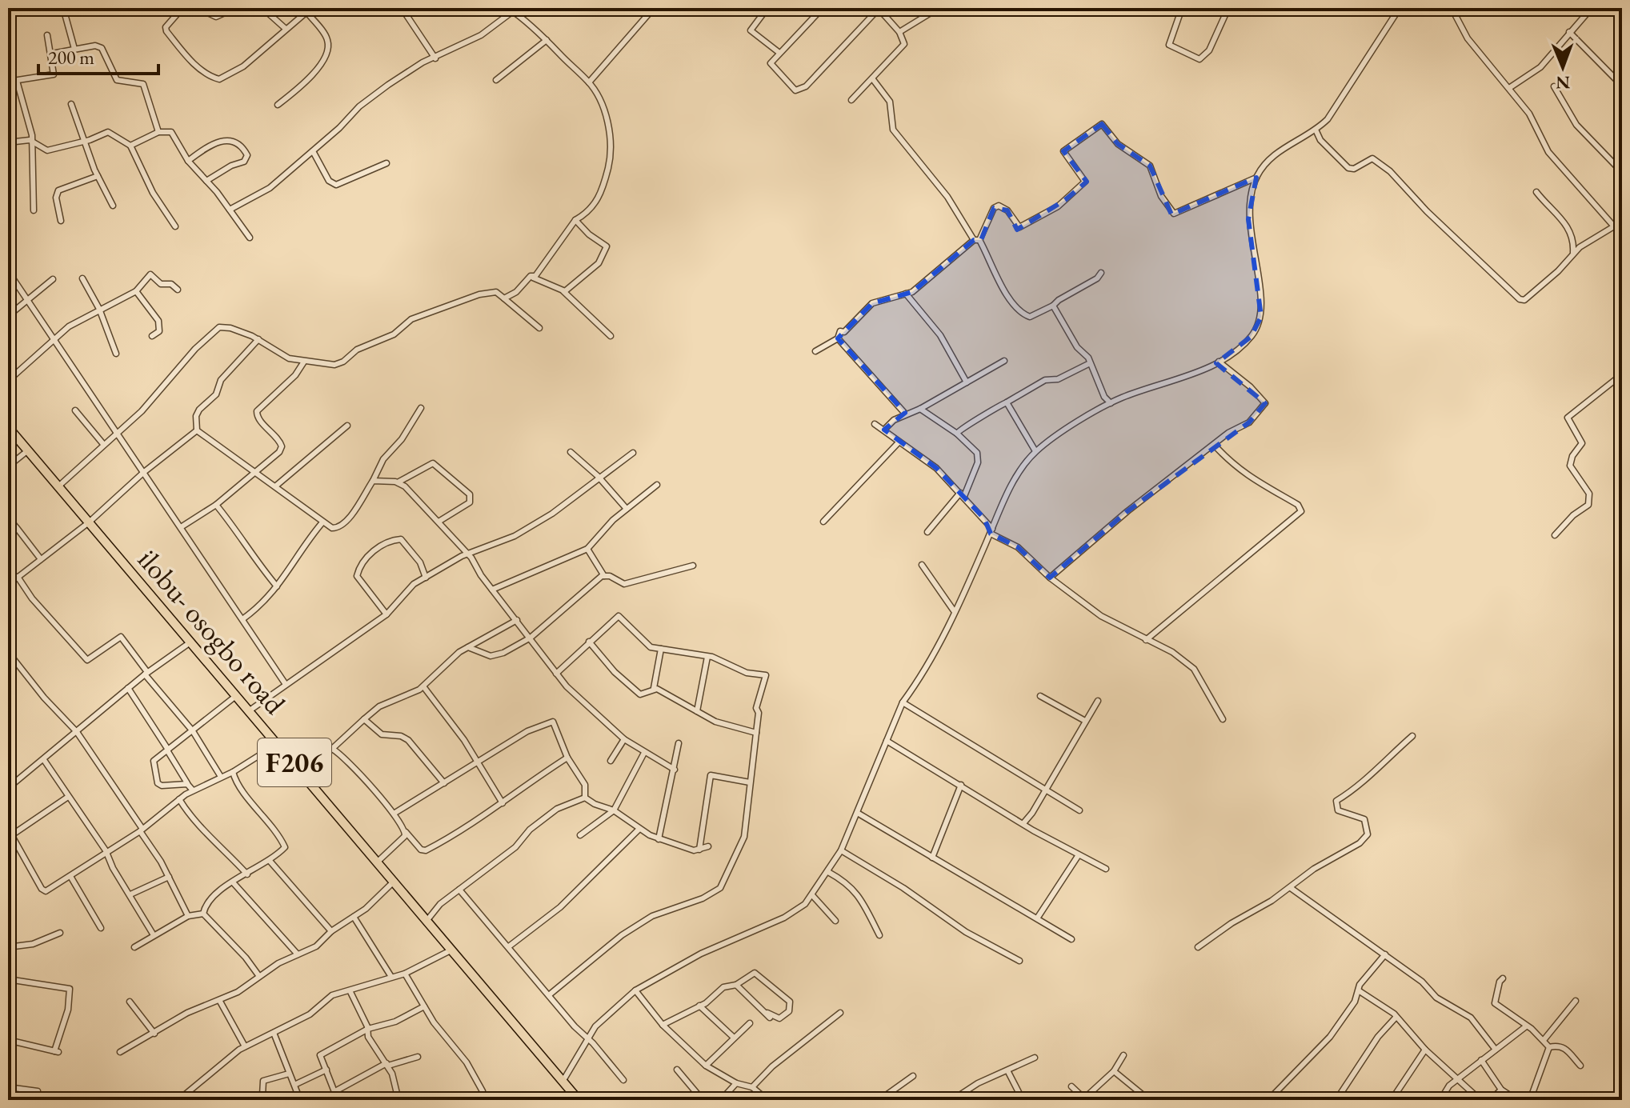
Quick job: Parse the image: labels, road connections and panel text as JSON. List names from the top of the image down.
{
  "streets": {
    "main road": ["ilobu- osogbo road", "F206"]
  },
  "scale_bar": "200 m",
  "north": "bottom"
}
